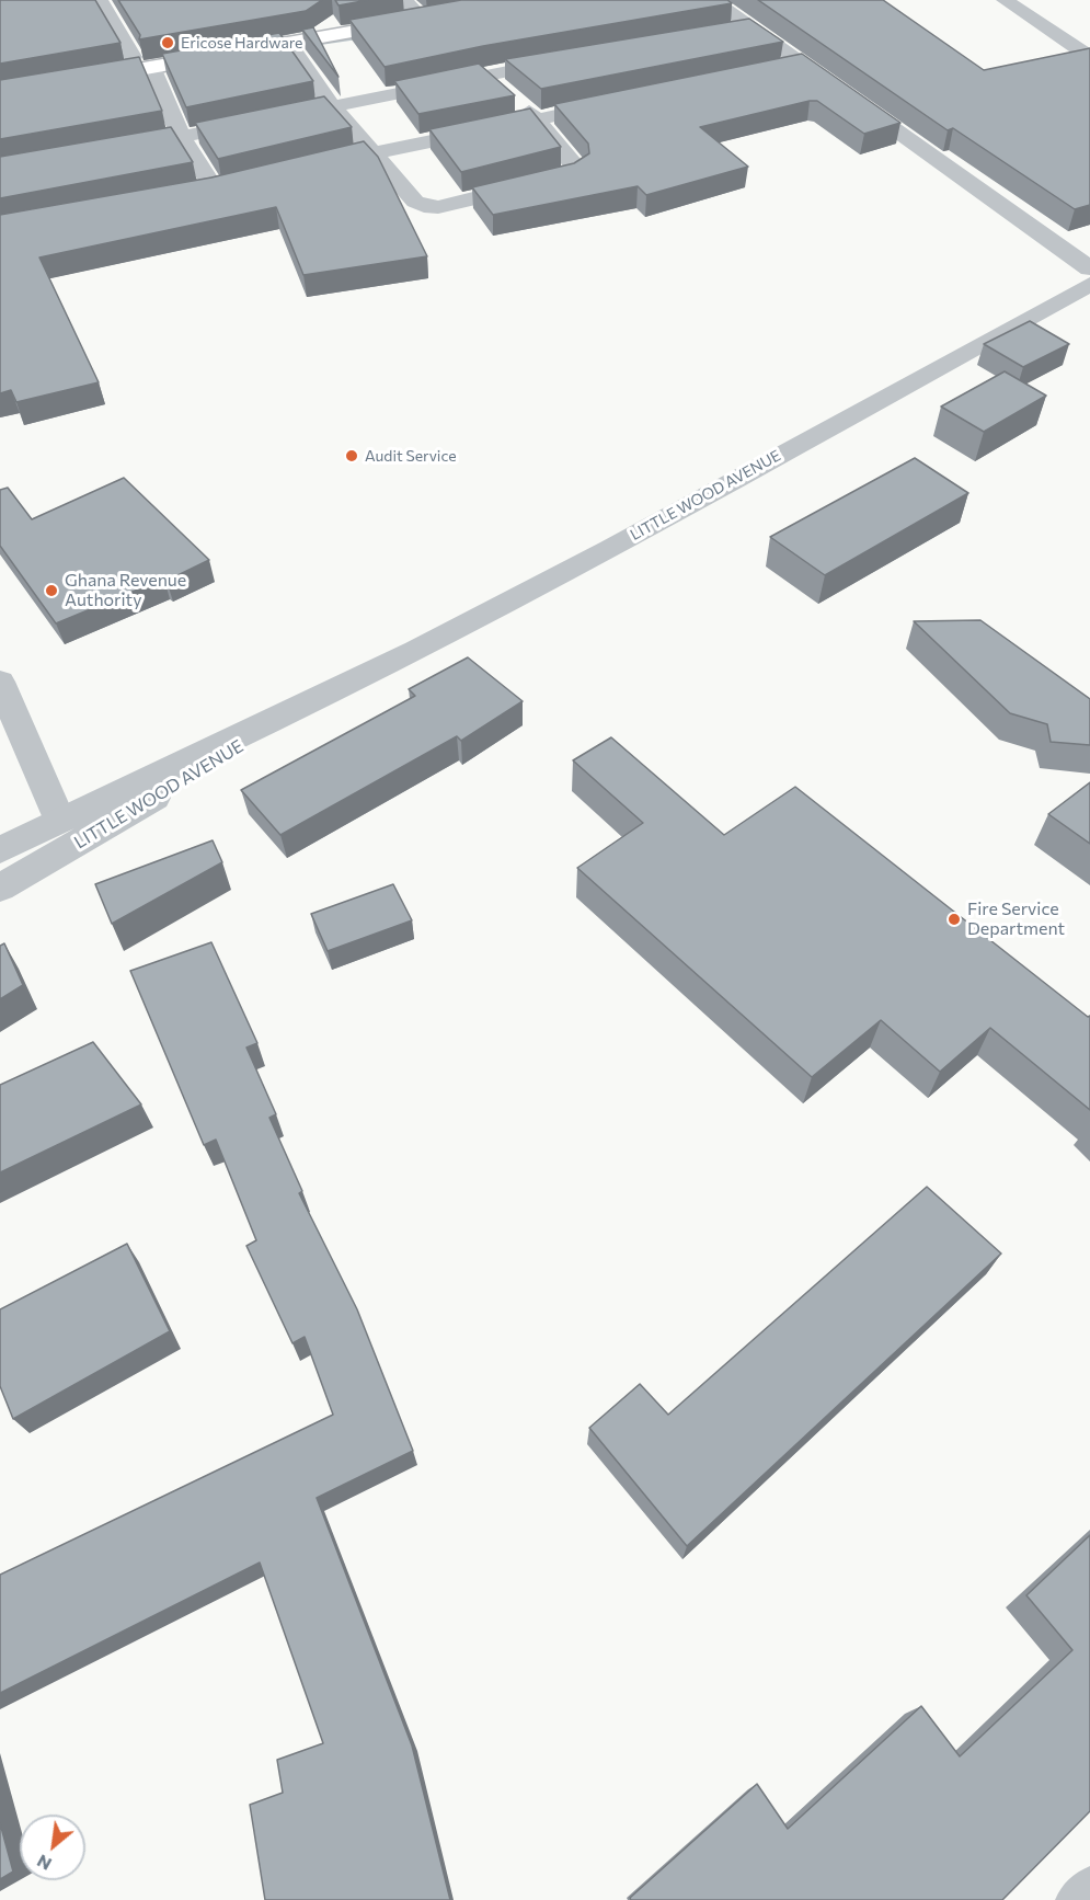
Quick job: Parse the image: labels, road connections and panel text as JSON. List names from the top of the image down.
{
  "streets": {
    "street": ["LITTLE WOOD AVENUE"]
  },
  "places": [
    "Ericose Hardware",
    "Audit Service",
    "Ghana Revenue Authority",
    "Fire Service Department"
  ],
  "north": "bottom left"
}
